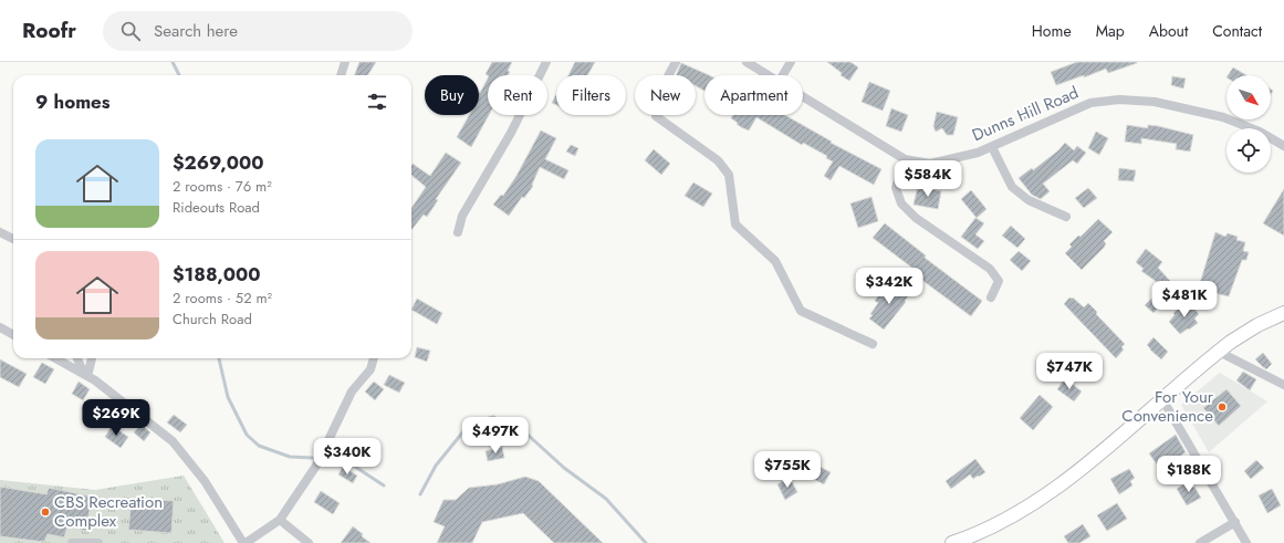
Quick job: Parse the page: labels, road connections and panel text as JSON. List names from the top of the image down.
{
  "streets": {
    "street": ["Dunns Hill Road"]
  },
  "places": ["For Your Convenience", "CBS Recreation Complex"],
  "north": "bottom right",
  "page": {
    "header": "Roofr",
    "search": "Search here",
    "nav": [
      "Home",
      "Map",
      "About",
      "Contact"
    ],
    "chip": [
      "Buy",
      "Rent",
      "Filters",
      "New",
      "Apartment"
    ],
    "heading": "9 homes",
    "list": [
      {
        "name": "$269,000",
        "note": "2 rooms · 76 m² · Rideouts Road"
      },
      {
        "name": "$188,000",
        "note": "2 rooms · 52 m² · Church Road"
      }
    ],
    "price": [
      "$584K",
      "$342K",
      "$481K",
      "$747K",
      "$269K",
      "$497K",
      "$340K",
      "$755K",
      "$188K"
    ]
  }
}
